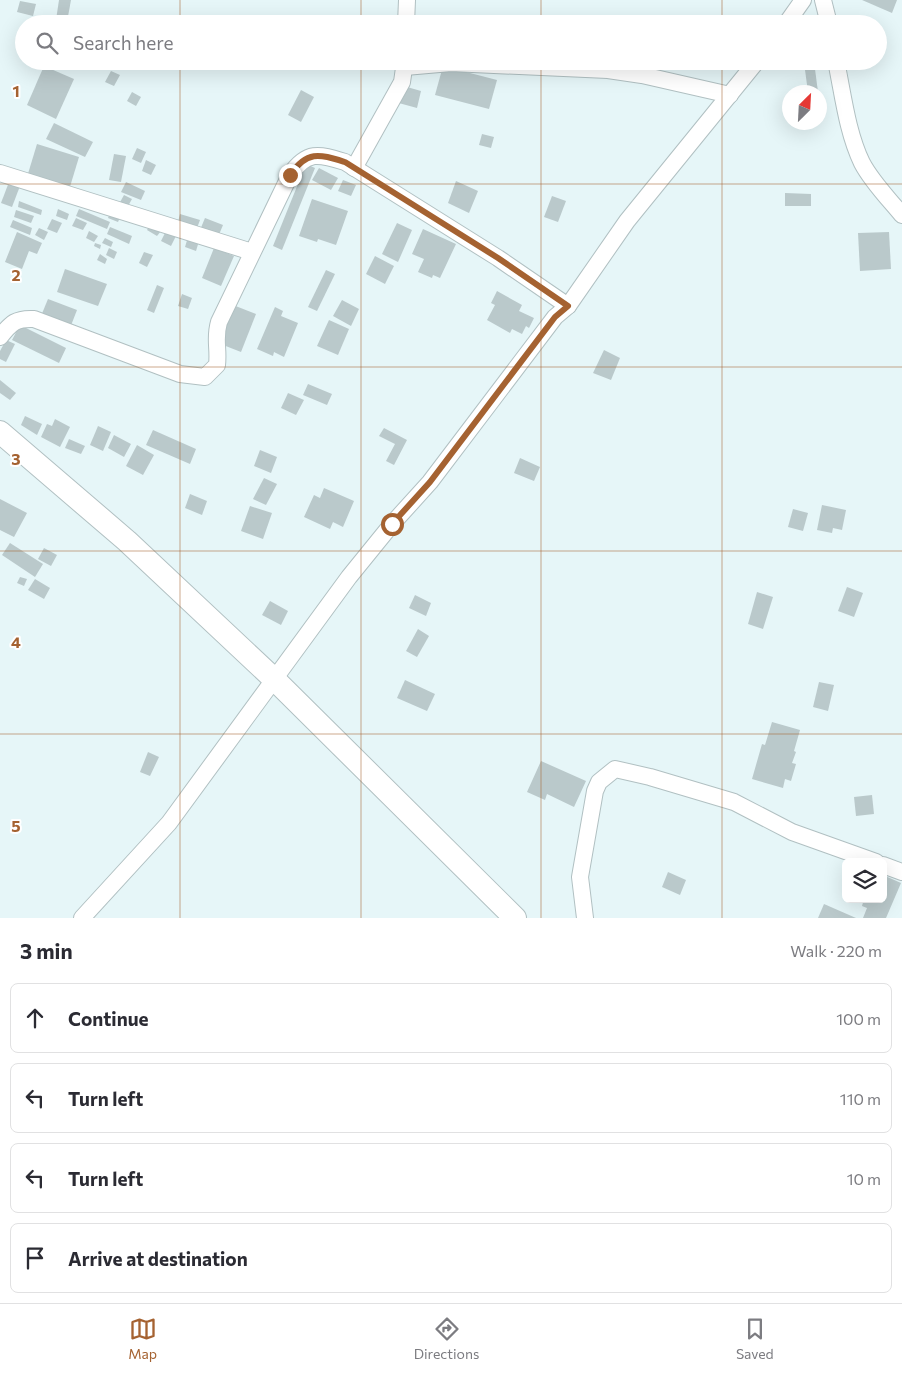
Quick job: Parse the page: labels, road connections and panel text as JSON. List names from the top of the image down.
{
  "north": "top right",
  "page": {
    "search": "Search here",
    "heading": ["3 min", "Walk · 220 m"],
    "list": [
      ["Continue", "100 m"],
      ["Turn left", "110 m"],
      ["Turn left", "10 m"],
      "Arrive at destination"
    ],
    "nav": ["Map", "Directions", "Saved"]
  },
  "grid": {
    "rows": [
      "1",
      "2",
      "3",
      "4",
      "5"
    ]
  }
}
